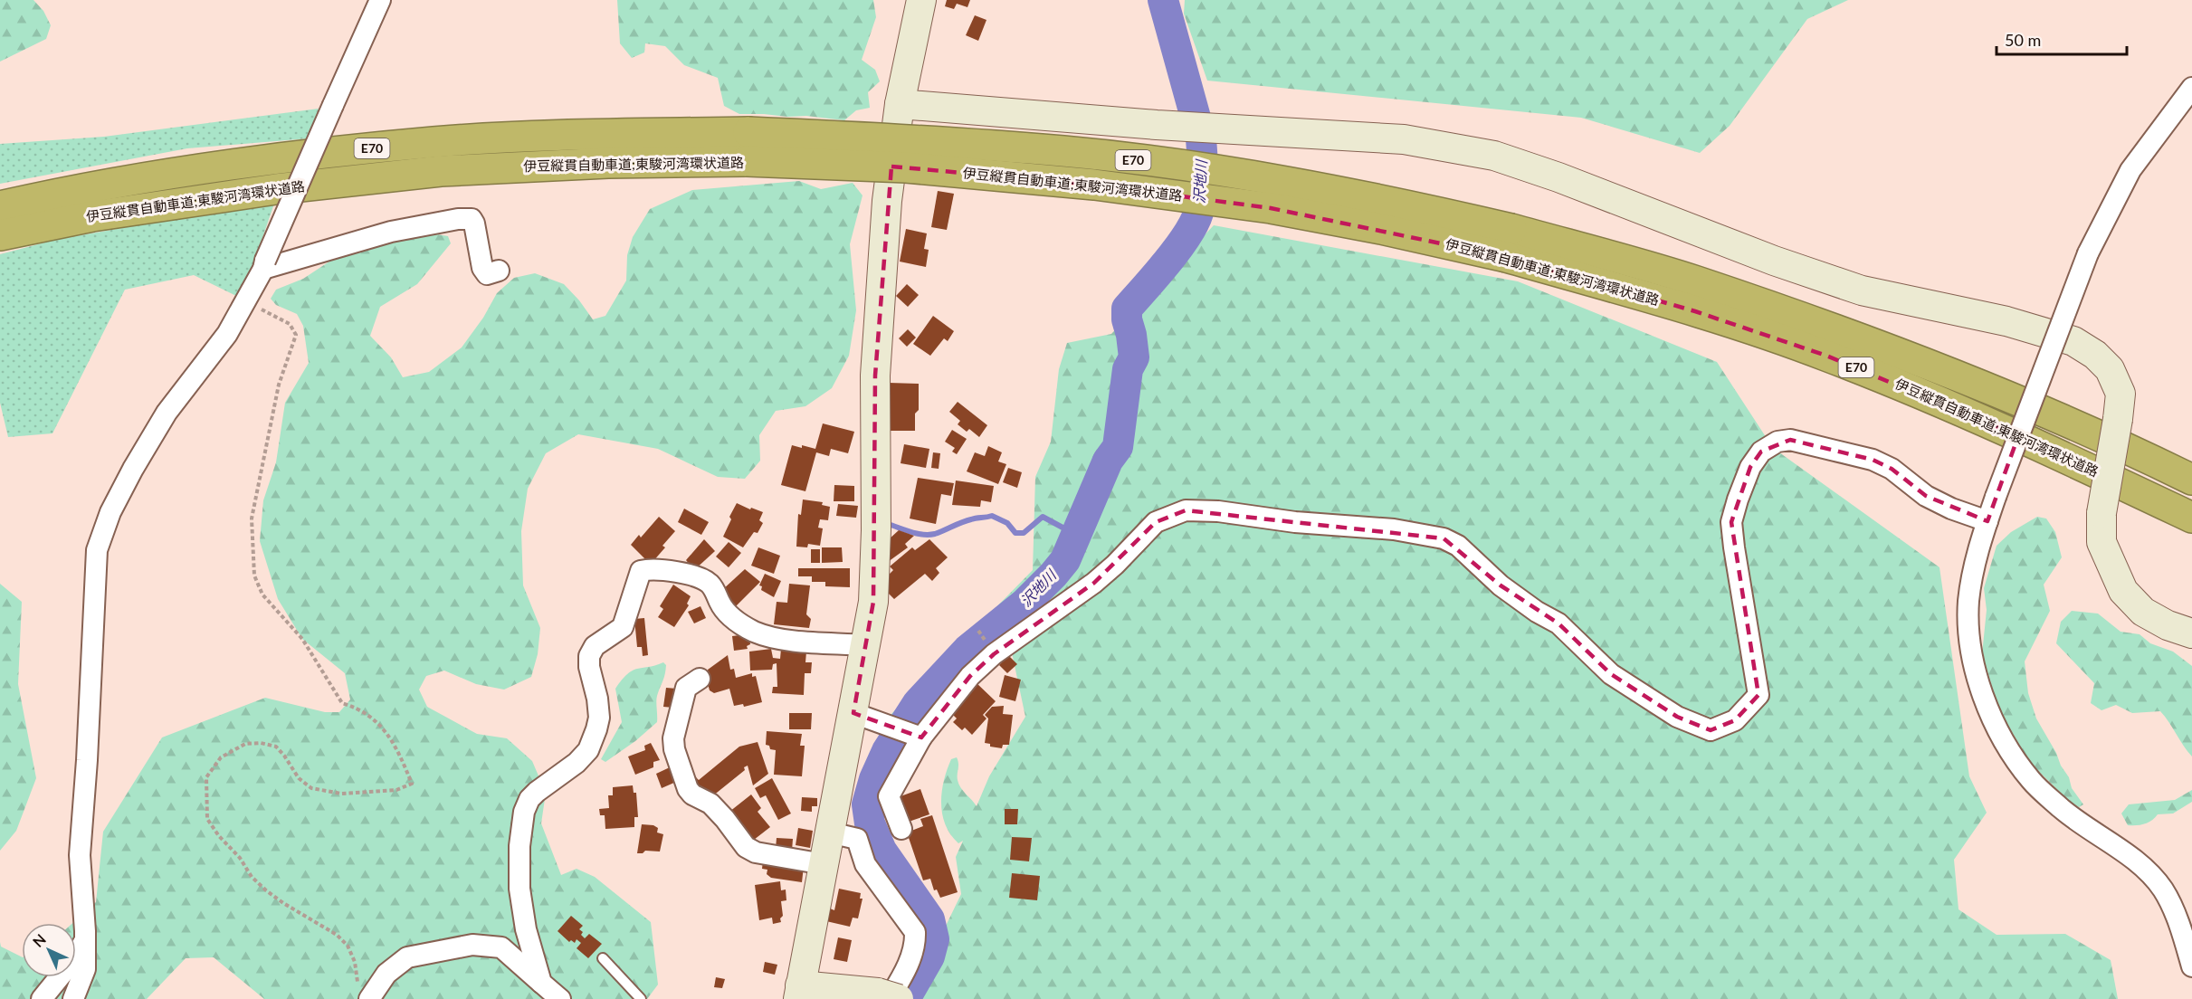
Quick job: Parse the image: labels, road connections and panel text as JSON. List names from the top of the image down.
{
  "streets": {
    "highway": ["E70", "伊豆縦貫自動車道;東駿河湾環状道路"]
  },
  "water": ["沢地川"],
  "scale_bar": "50 m",
  "north": "top left"
}
